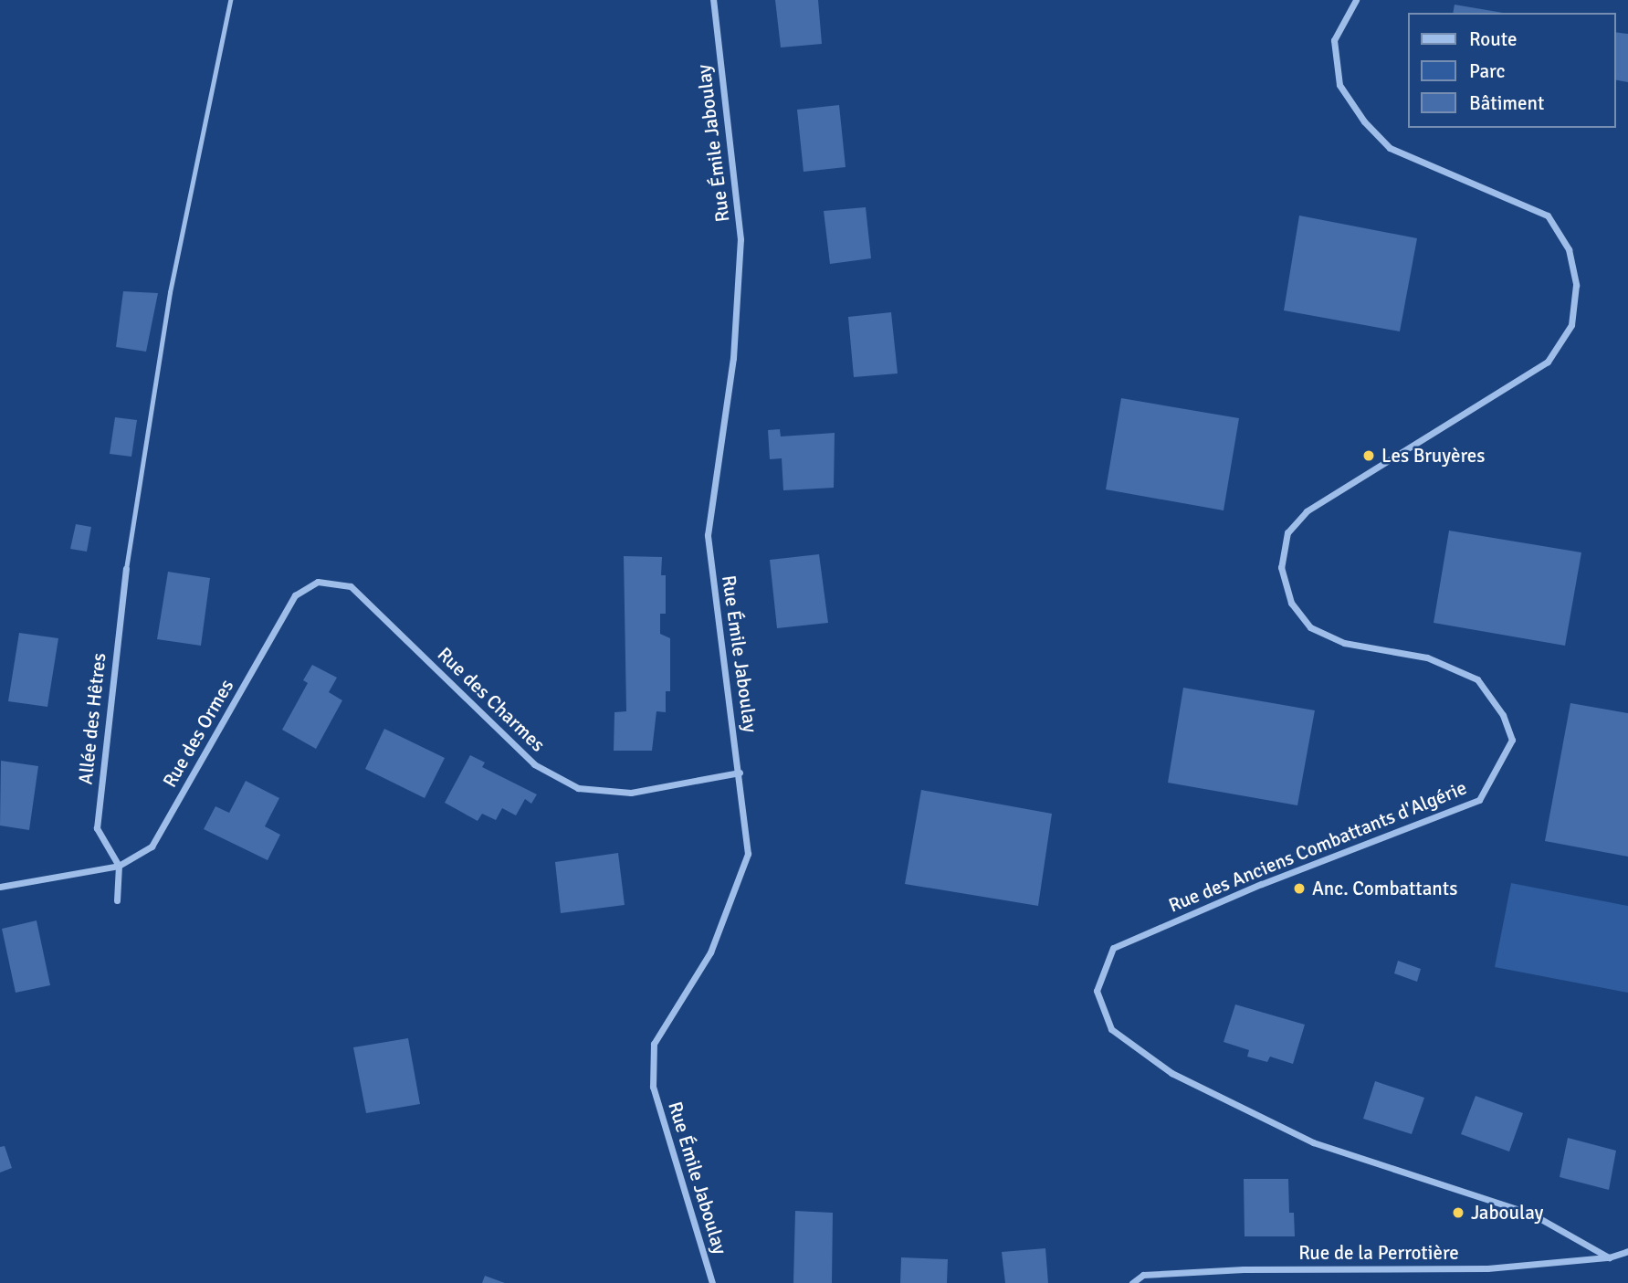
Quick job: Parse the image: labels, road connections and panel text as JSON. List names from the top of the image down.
{
  "streets": {
    "street": [
      "Rue Émile Jaboulay",
      "Rue des Charmes",
      "Allée des Hêtres",
      "Rue des Ormes",
      "Rue des Anciens Combattants d'Algérie",
      "Rue de la Perrotière"
    ]
  },
  "crossings": [
    ["Rue Émile Jaboulay", "Rue des Charmes"],
    ["Rue des Charmes", "Rue des Ormes"],
    ["Allée des Hêtres", "Rue des Ormes"],
    ["Rue des Anciens Combattants d'Algérie", "Rue de la Perrotière"]
  ],
  "places": ["Les Bruyères", "Anc. Combattants", "Jaboulay"],
  "legend": ["Route", "Parc", "Bâtiment"]
}
